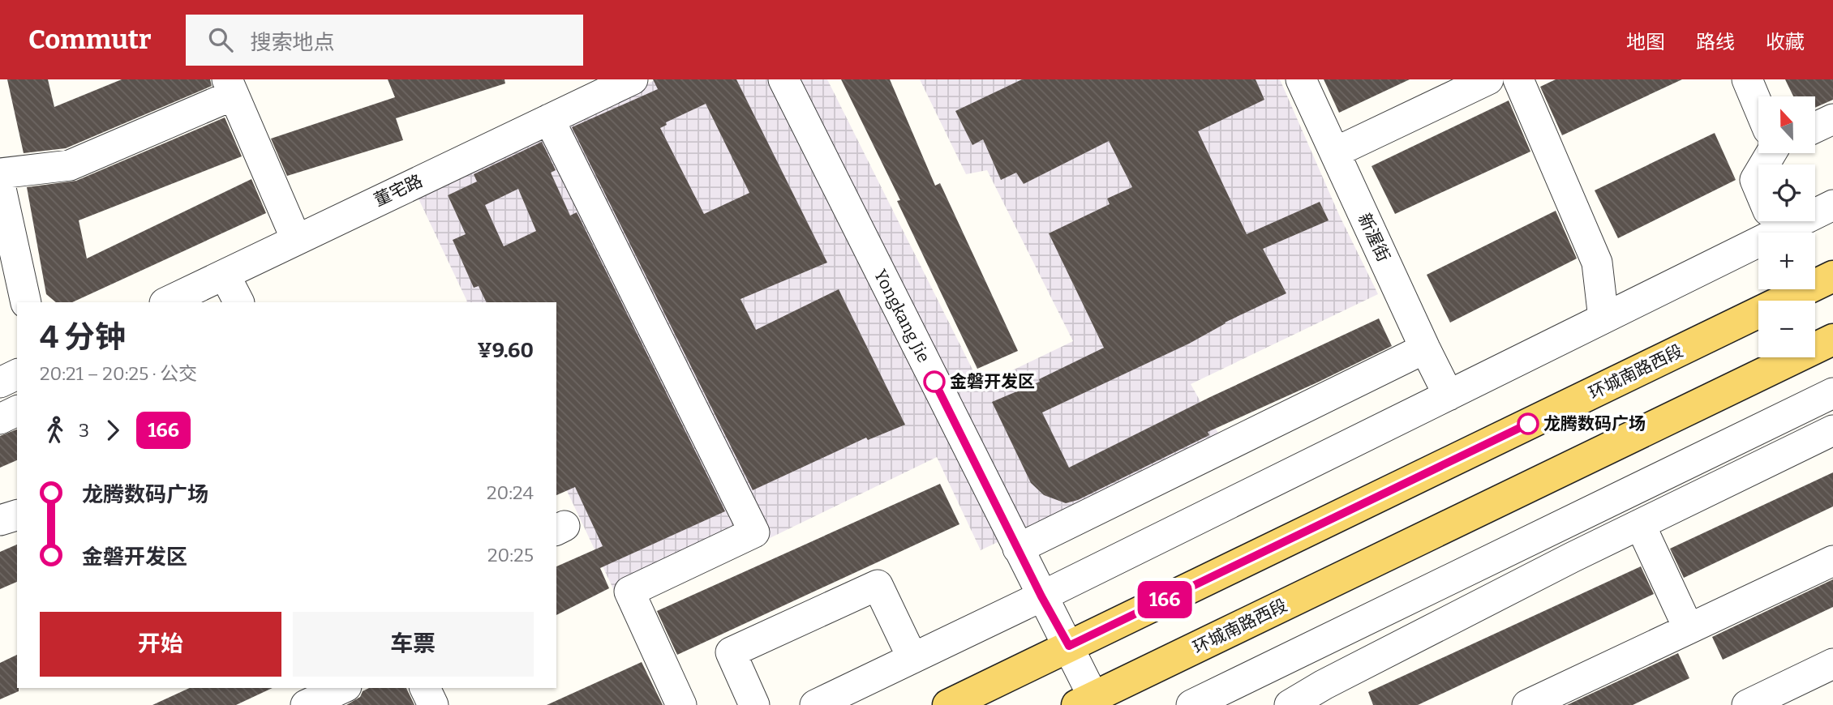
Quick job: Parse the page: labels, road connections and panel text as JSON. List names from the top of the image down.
{
  "streets": {
    "main road": ["环城南路西段"],
    "street": ["董宅路", "新渥街", "Yongkang Jie"]
  },
  "crossings": [
    ["Yongkang Jie", "环城南路西段"]
  ],
  "places": ["金磐开发区", "龙腾数码广场"],
  "lines": ["bus line 166"],
  "north": "top",
  "page": {
    "header": "Commutr",
    "search": "搜索地点",
    "nav": ["地图", "路线", "收藏"],
    "on_map": "166",
    "map_buttons": ["+", "−"],
    "heading": ["4 分钟", "20:21 – 20:25 · 公交", "¥9.60"],
    "legs": ["3", "166"],
    "list": [
      {
        "name": "龙腾数码广场",
        "value": "20:24"
      },
      {
        "name": "金磐开发区",
        "value": "20:25"
      }
    ],
    "buttons": ["开始", "车票"]
  }
}
